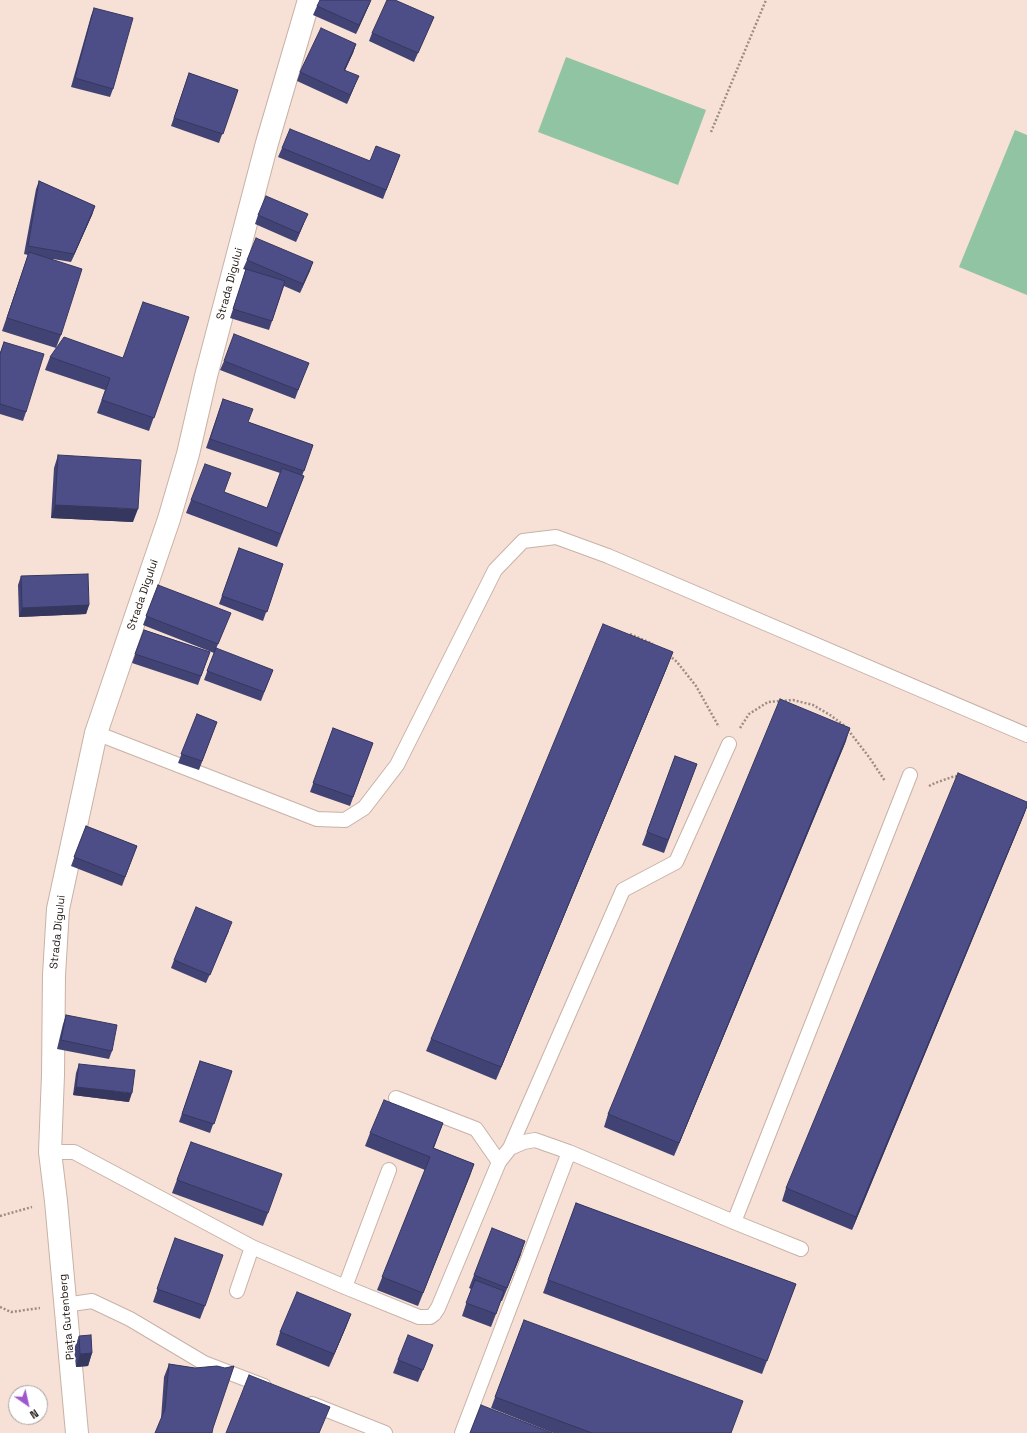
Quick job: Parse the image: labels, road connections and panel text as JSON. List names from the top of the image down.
{
  "streets": {
    "street": ["Strada Digului", "Piața Gutenberg"]
  },
  "crossings": [
    ["Strada Digului", "Piața Gutenberg"]
  ],
  "north": "bottom right"
}
